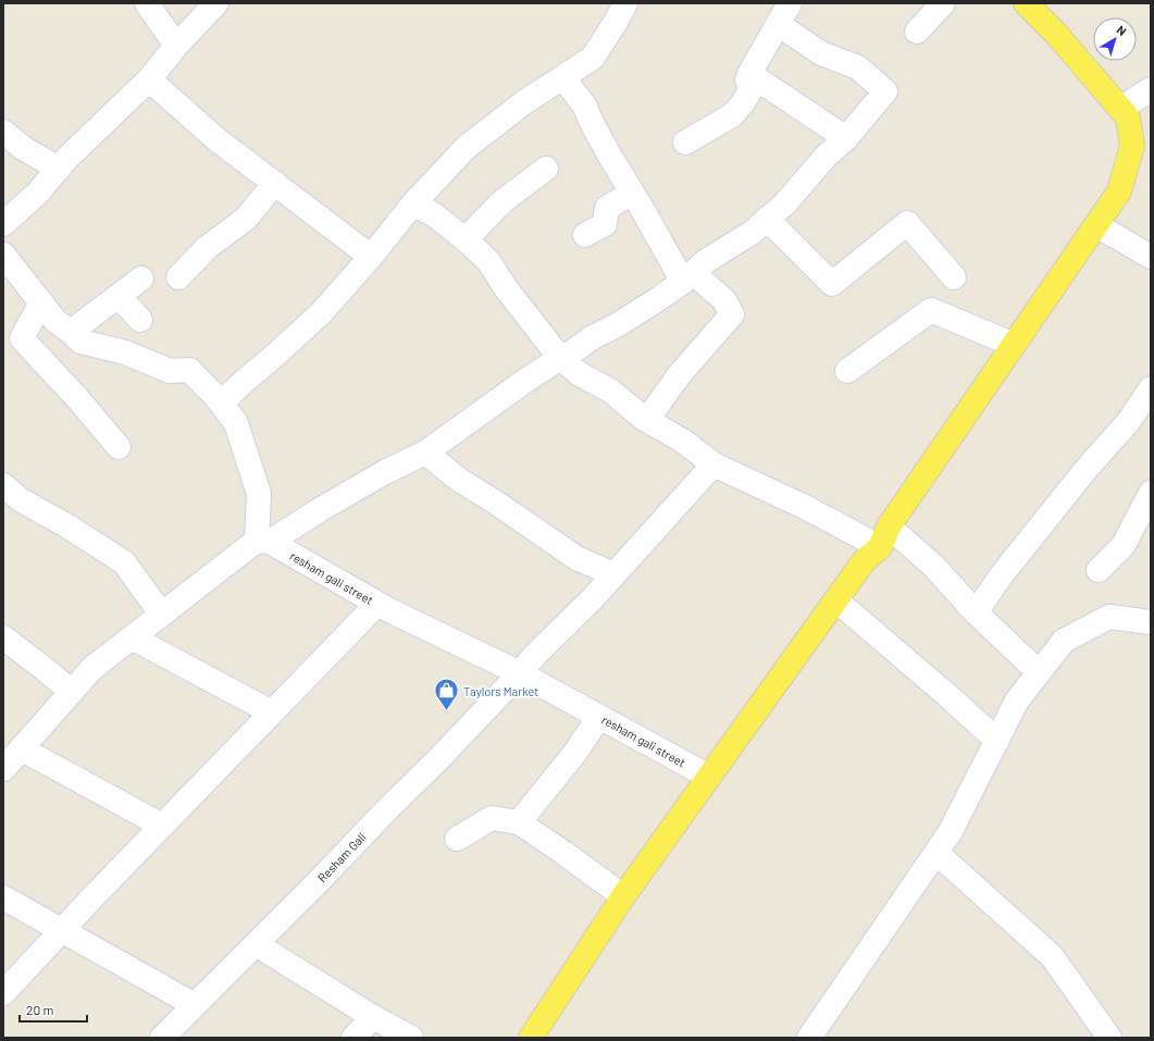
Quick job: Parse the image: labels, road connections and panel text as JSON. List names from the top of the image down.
{
  "streets": {
    "street": ["resham gali street", "Resham Gali"]
  },
  "crossings": [
    ["resham gali street", "Resham Gali"]
  ],
  "places": {
    "shop": ["Taylors Market"]
  },
  "scale_bar": "20 m",
  "north": "top right"
}
